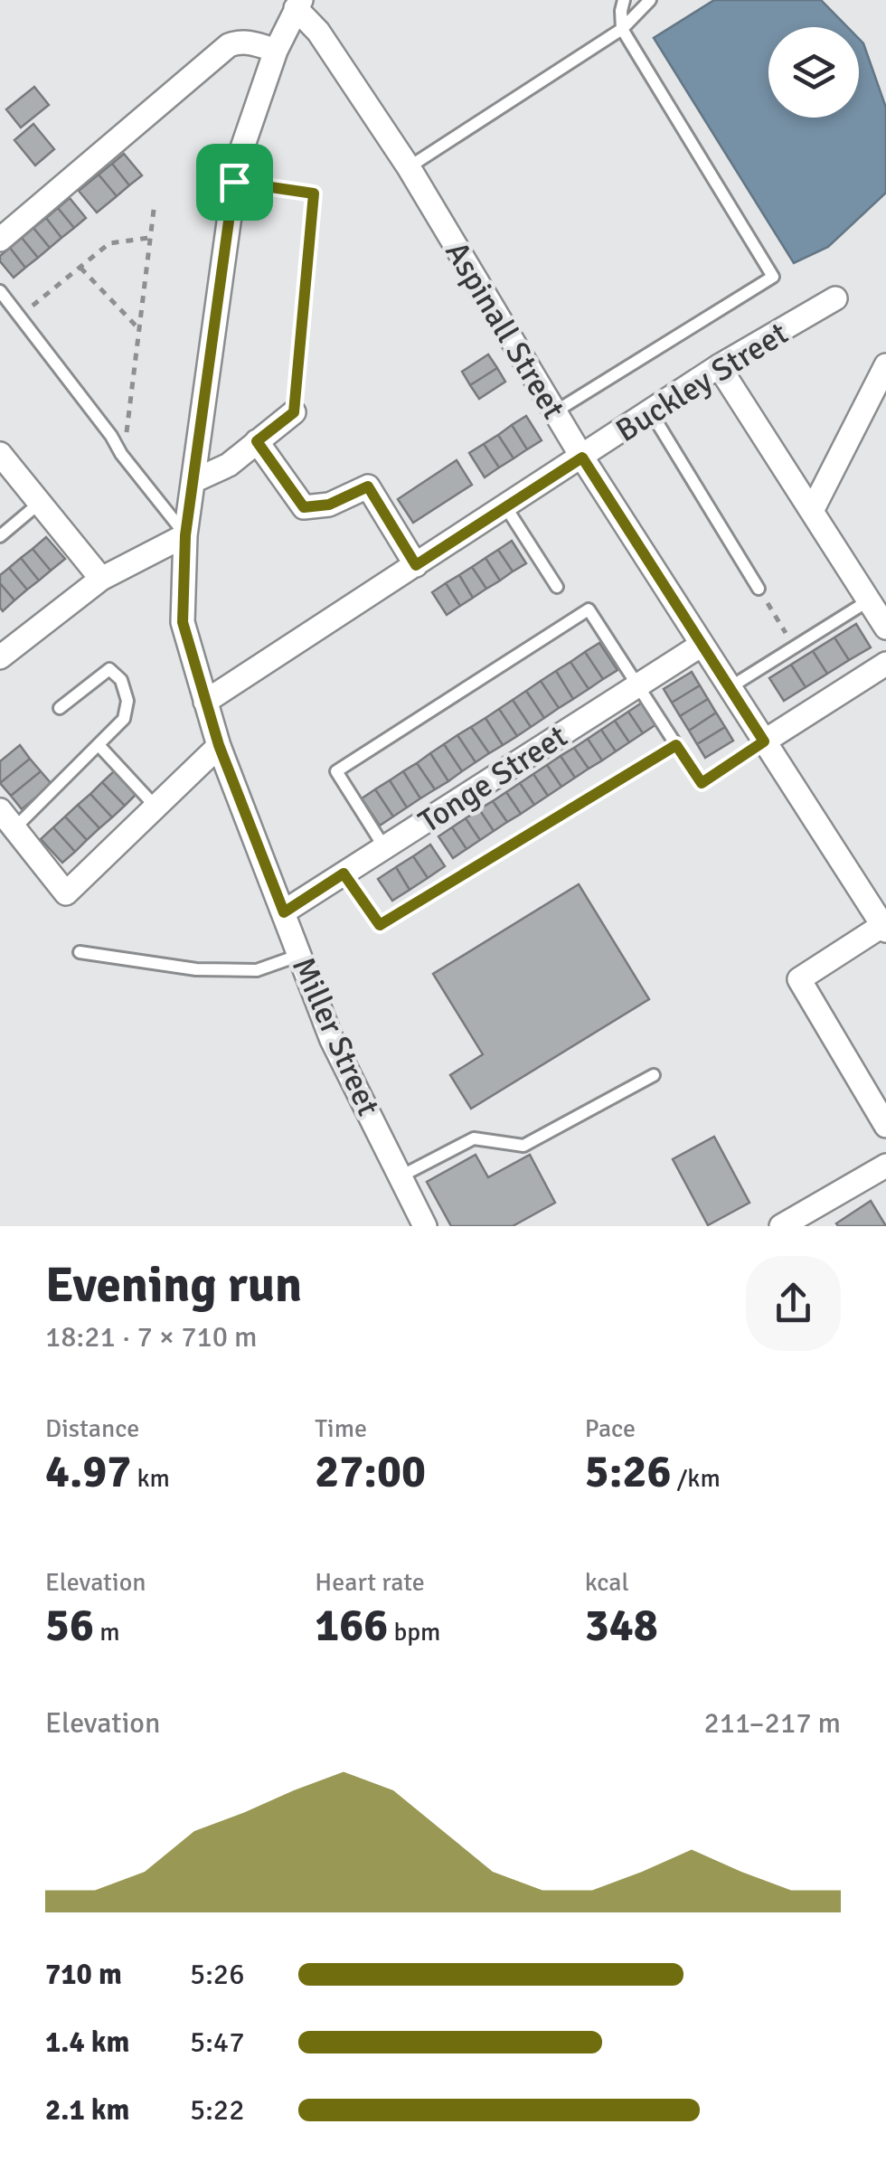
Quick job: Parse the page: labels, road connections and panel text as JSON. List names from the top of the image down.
{
  "streets": {
    "street": [
      "Aspinall Street",
      "Buckley Street",
      "Tonge Street",
      "Miller Street"
    ]
  },
  "crossings": [
    ["Aspinall Street", "Buckley Street"],
    ["Aspinall Street", "Tonge Street"],
    ["Aspinall Street", "Miller Street"],
    ["Buckley Street", "Miller Street"],
    ["Tonge Street", "Miller Street"]
  ],
  "page": {
    "heading": ["Evening run", "18:21 · 7 × 710 m"],
    "stats": [
      ["Distance", "4.97 km"],
      ["Time", "27:00"],
      ["Pace", "5:26 /km"],
      ["Elevation", "56 m"],
      ["Heart rate", "166 bpm"],
      ["kcal", "348"]
    ],
    "chart": ["Elevation", "211–217 m"],
    "list": [
      {
        "name": "710 m",
        "note": "5:26"
      },
      {
        "name": "1.4 km",
        "note": "5:47"
      },
      {
        "name": "2.1 km",
        "note": "5:22"
      }
    ]
  }
}
